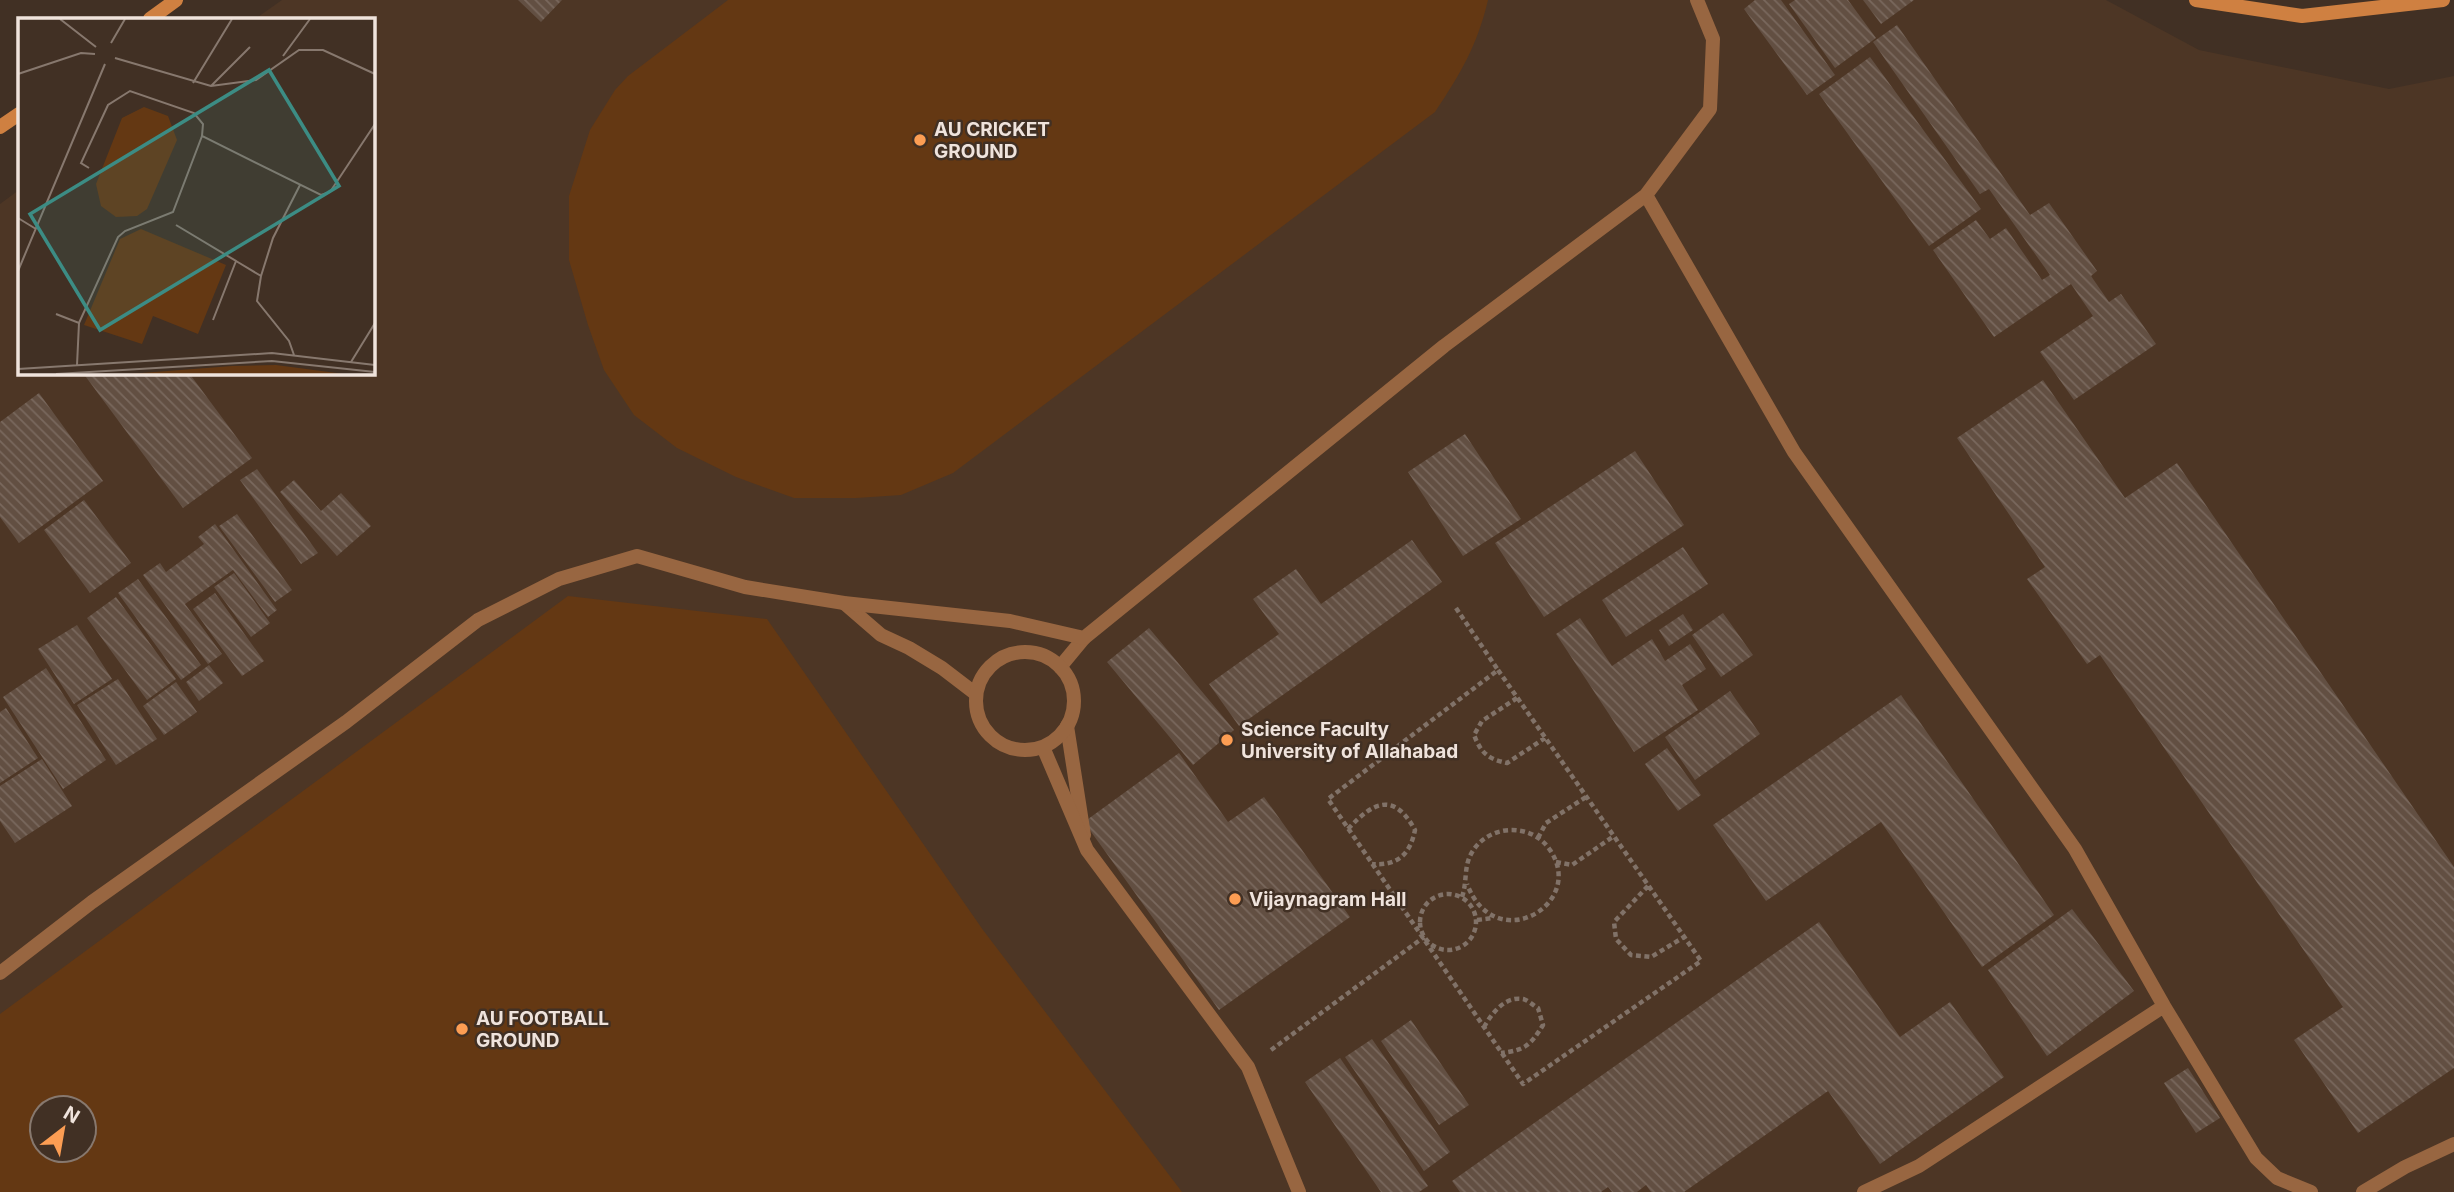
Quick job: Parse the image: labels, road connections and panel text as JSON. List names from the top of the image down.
{
  "places": [
    "AU CRICKET GROUND",
    "Science Faculty University of Allahabad",
    "Vijaynagram Hall",
    "AU FOOTBALL GROUND"
  ],
  "north": "top right"
}
